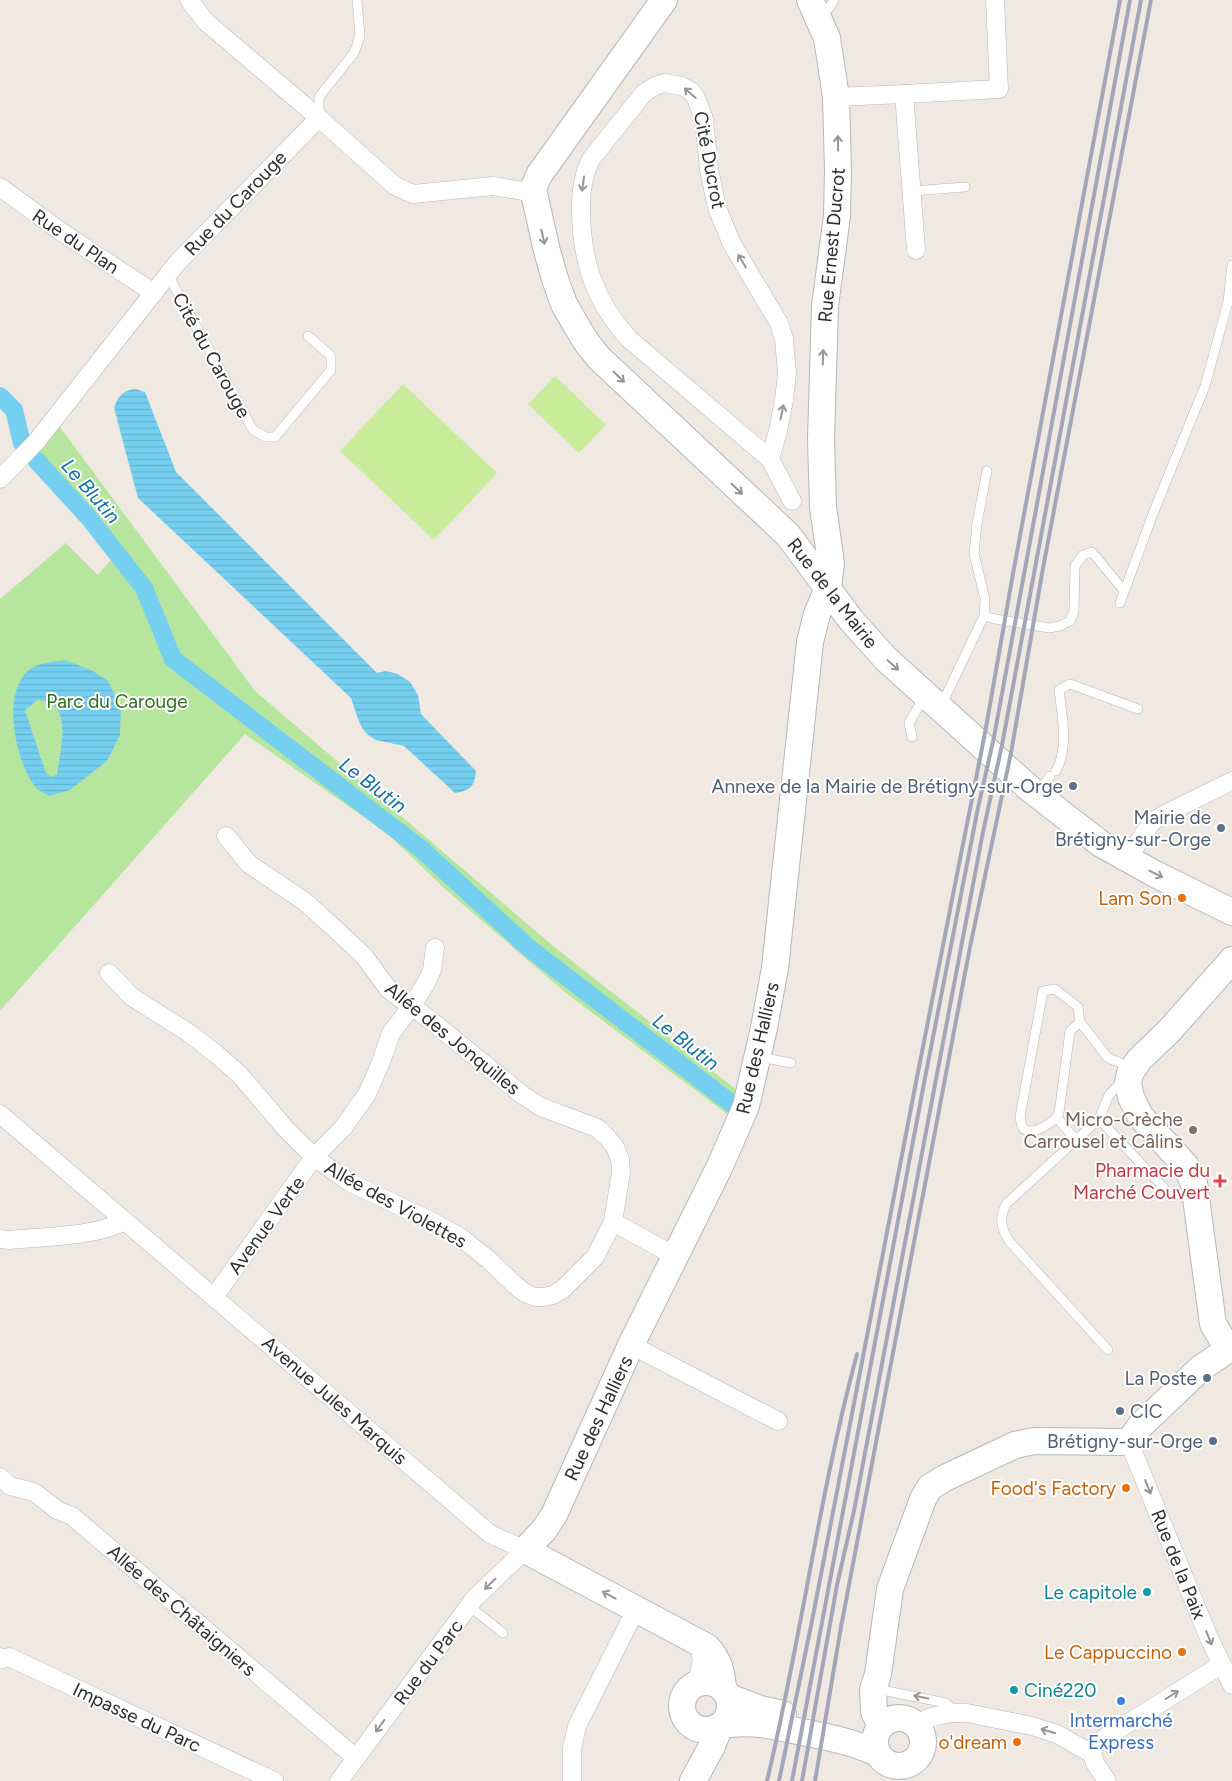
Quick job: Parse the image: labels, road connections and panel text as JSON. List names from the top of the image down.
{
  "streets": {
    "main road": [
      "Rue Ernest Ducrot",
      "Rue de la Mairie",
      "Rue des Halliers",
      "Avenue Jules Marquis"
    ],
    "street": [
      "Cité Ducrot",
      "Rue du Carouge",
      "Rue du Plan",
      "Allée des Jonquilles",
      "Allée des Violettes",
      "Avenue Verte",
      "Rue de la Paix",
      "Allée des Châtaigniers",
      "Rue du Parc",
      "Impasse du Parc"
    ],
    "lane": ["Cité du Carouge"]
  },
  "crossings": [
    ["Rue du Carouge", "Rue du Plan"],
    ["Rue du Carouge", "Cité du Carouge"],
    ["Rue Ernest Ducrot", "Rue de la Mairie"],
    ["Rue Ernest Ducrot", "Rue des Halliers"],
    ["Rue de la Mairie", "Rue des Halliers"],
    ["Allée des Jonquilles", "Allée des Violettes"],
    ["Allée des Jonquilles", "Avenue Verte"],
    ["Rue des Halliers", "Avenue Jules Marquis"],
    ["Rue des Halliers", "Rue du Parc"],
    ["Allée des Violettes", "Avenue Verte"],
    ["Avenue Verte", "Avenue Jules Marquis"],
    ["Avenue Jules Marquis", "Rue du Parc"],
    ["Allée des Châtaigniers", "Rue du Parc"]
  ],
  "one_way": ["Rue Ernest Ducrot", "Rue de la Mairie", "Rue de la Paix"],
  "water": ["Le Blutin"],
  "parks": ["Parc du Carouge"],
  "places": {
    "other": [
      "Annexe de la Mairie de Brétigny-sur-Orge",
      "Mairie de Brétigny-sur-Orge",
      "Lam Son",
      "Micro-Crèche Carrousel et Câlins",
      "La Poste",
      "CIC",
      "Brétigny-sur-Orge",
      "Food's Factory",
      "Le capitole",
      "Le Cappuccino",
      "Ciné220",
      "Intermarché Express",
      "o'dream"
    ],
    "health": ["Pharmacie du Marché Couvert"]
  }
}
